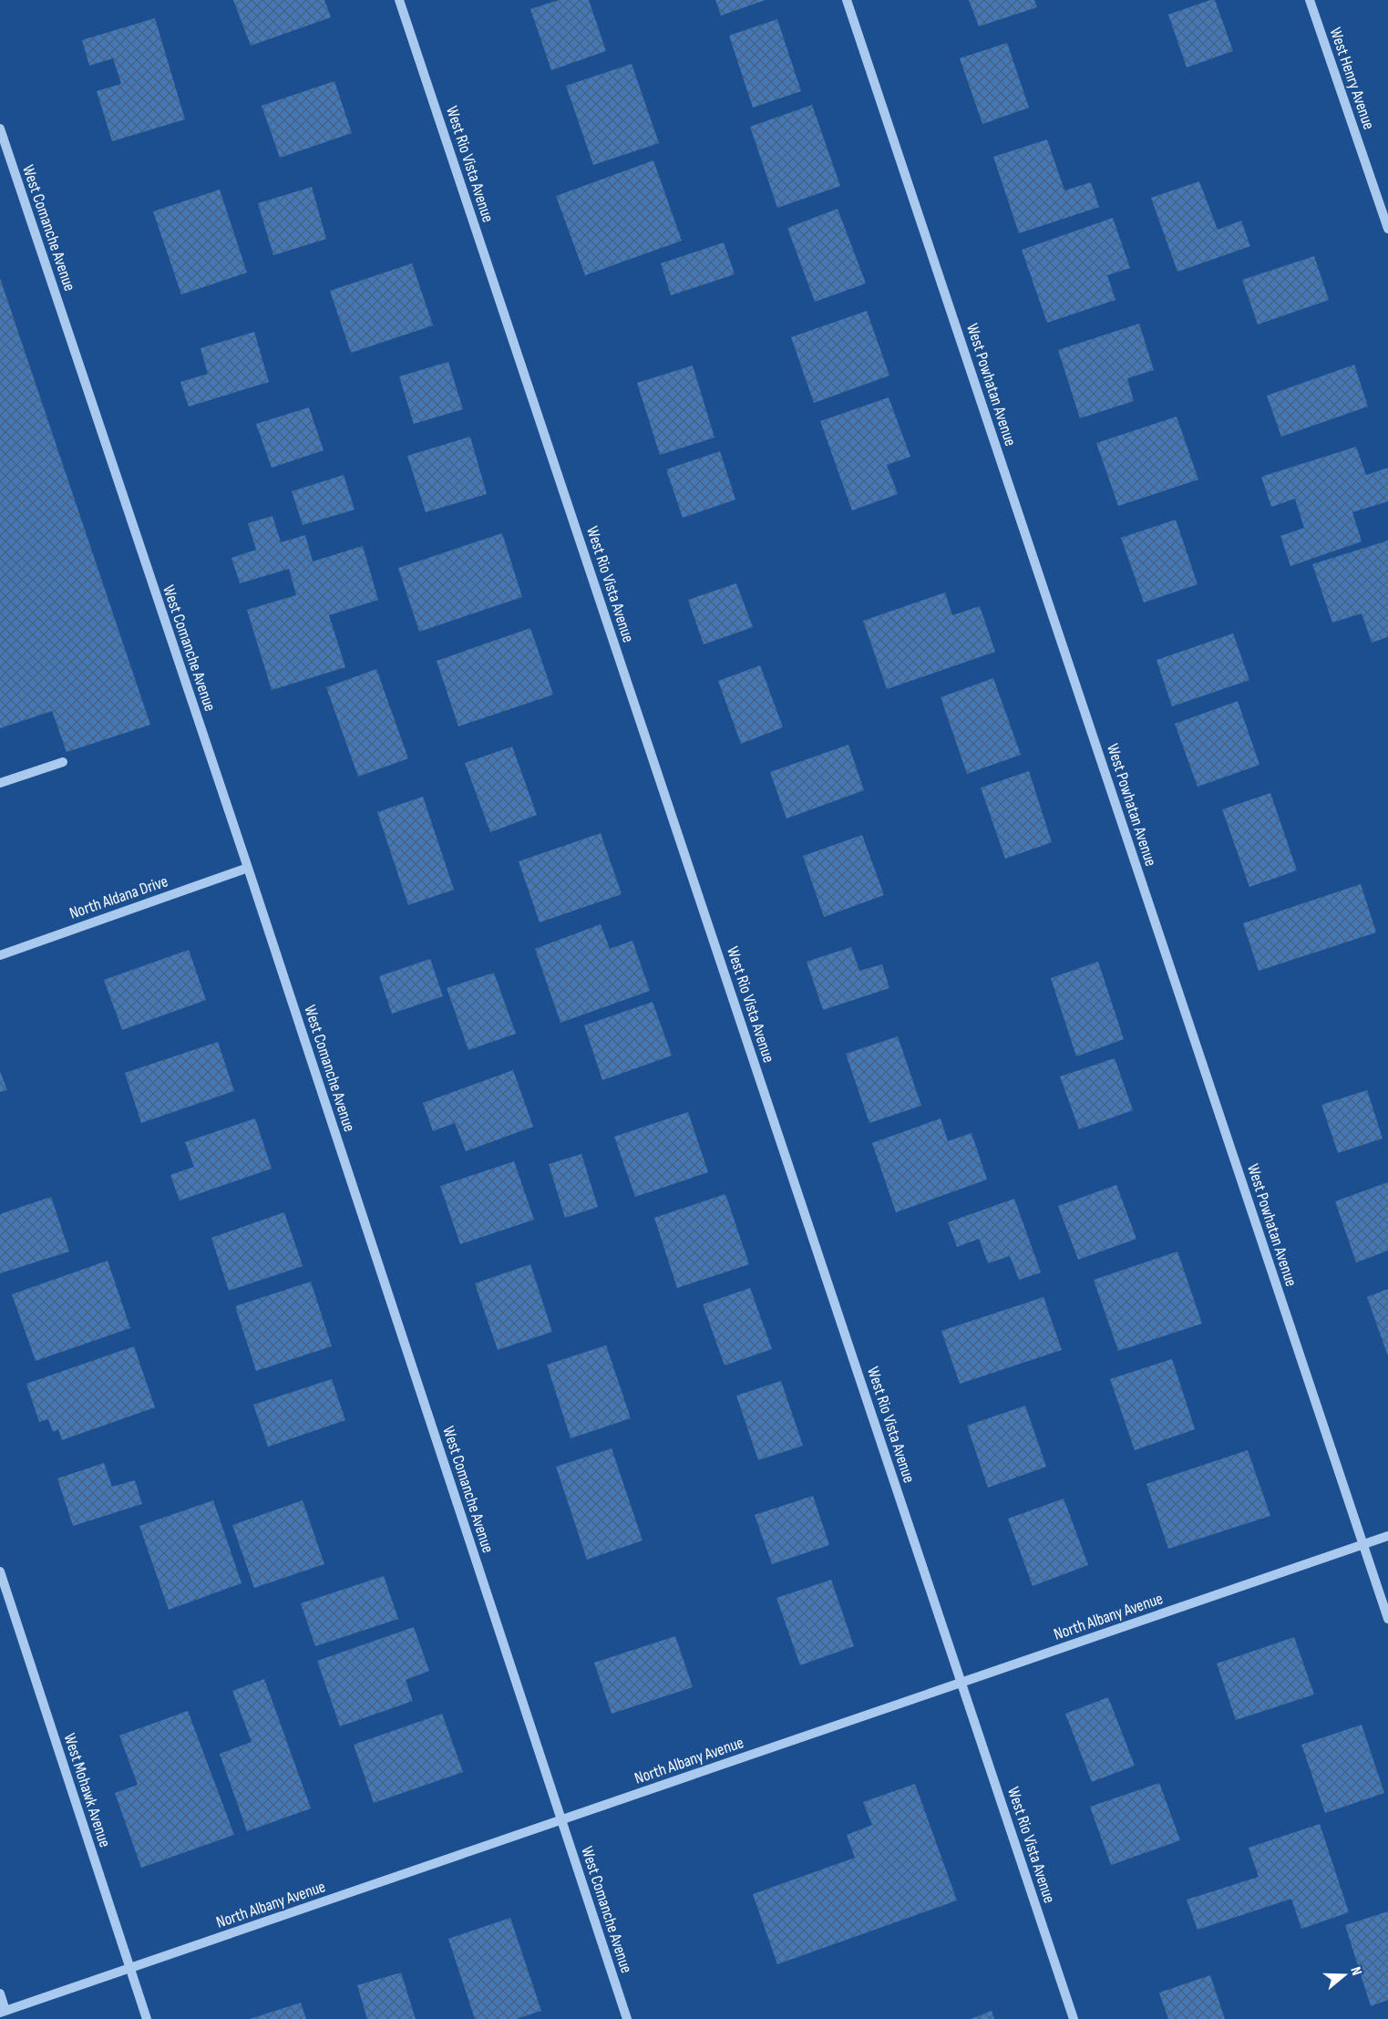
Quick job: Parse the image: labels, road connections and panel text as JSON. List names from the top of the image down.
{
  "streets": {
    "street": [
      "West Henry Avenue",
      "West Rio Vista Avenue",
      "West Comanche Avenue",
      "West Powhatan Avenue",
      "North Aldana Drive",
      "North Albany Avenue",
      "West Mohawk Avenue"
    ]
  },
  "crossings": [
    ["West Rio Vista Avenue", "North Albany Avenue"],
    ["West Comanche Avenue", "North Aldana Drive"],
    ["West Comanche Avenue", "North Albany Avenue"],
    ["West Powhatan Avenue", "North Albany Avenue"],
    ["North Albany Avenue", "West Mohawk Avenue"]
  ],
  "north": "right"
}
